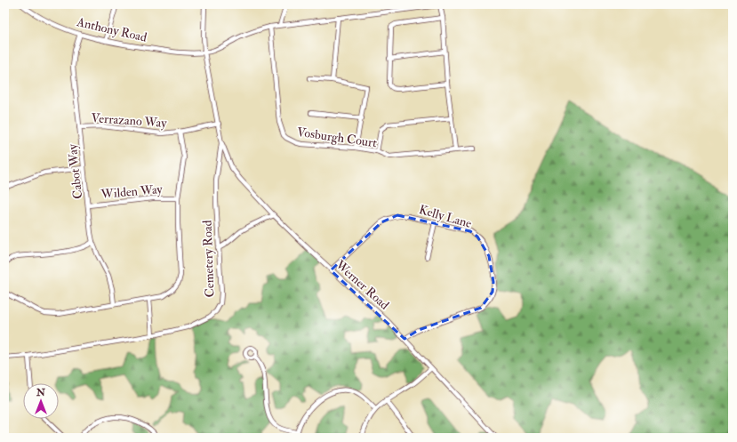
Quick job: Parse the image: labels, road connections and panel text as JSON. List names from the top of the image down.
{
  "streets": {
    "street": [
      "Anthony Road",
      "Verrazano Way",
      "Vosburgh Court",
      "Cabot Way",
      "Wilden Way",
      "Kelly Lane",
      "Cemetery Road",
      "Werner Road"
    ]
  },
  "crossings": [
    ["Anthony Road", "Vosburgh Court"],
    ["Anthony Road", "Cabot Way"],
    ["Anthony Road", "Cemetery Road"],
    ["Verrazano Way", "Cabot Way"],
    ["Verrazano Way", "Cemetery Road"],
    ["Cabot Way", "Wilden Way"],
    ["Kelly Lane", "Werner Road"],
    ["Cemetery Road", "Werner Road"]
  ],
  "north": "top"
}
